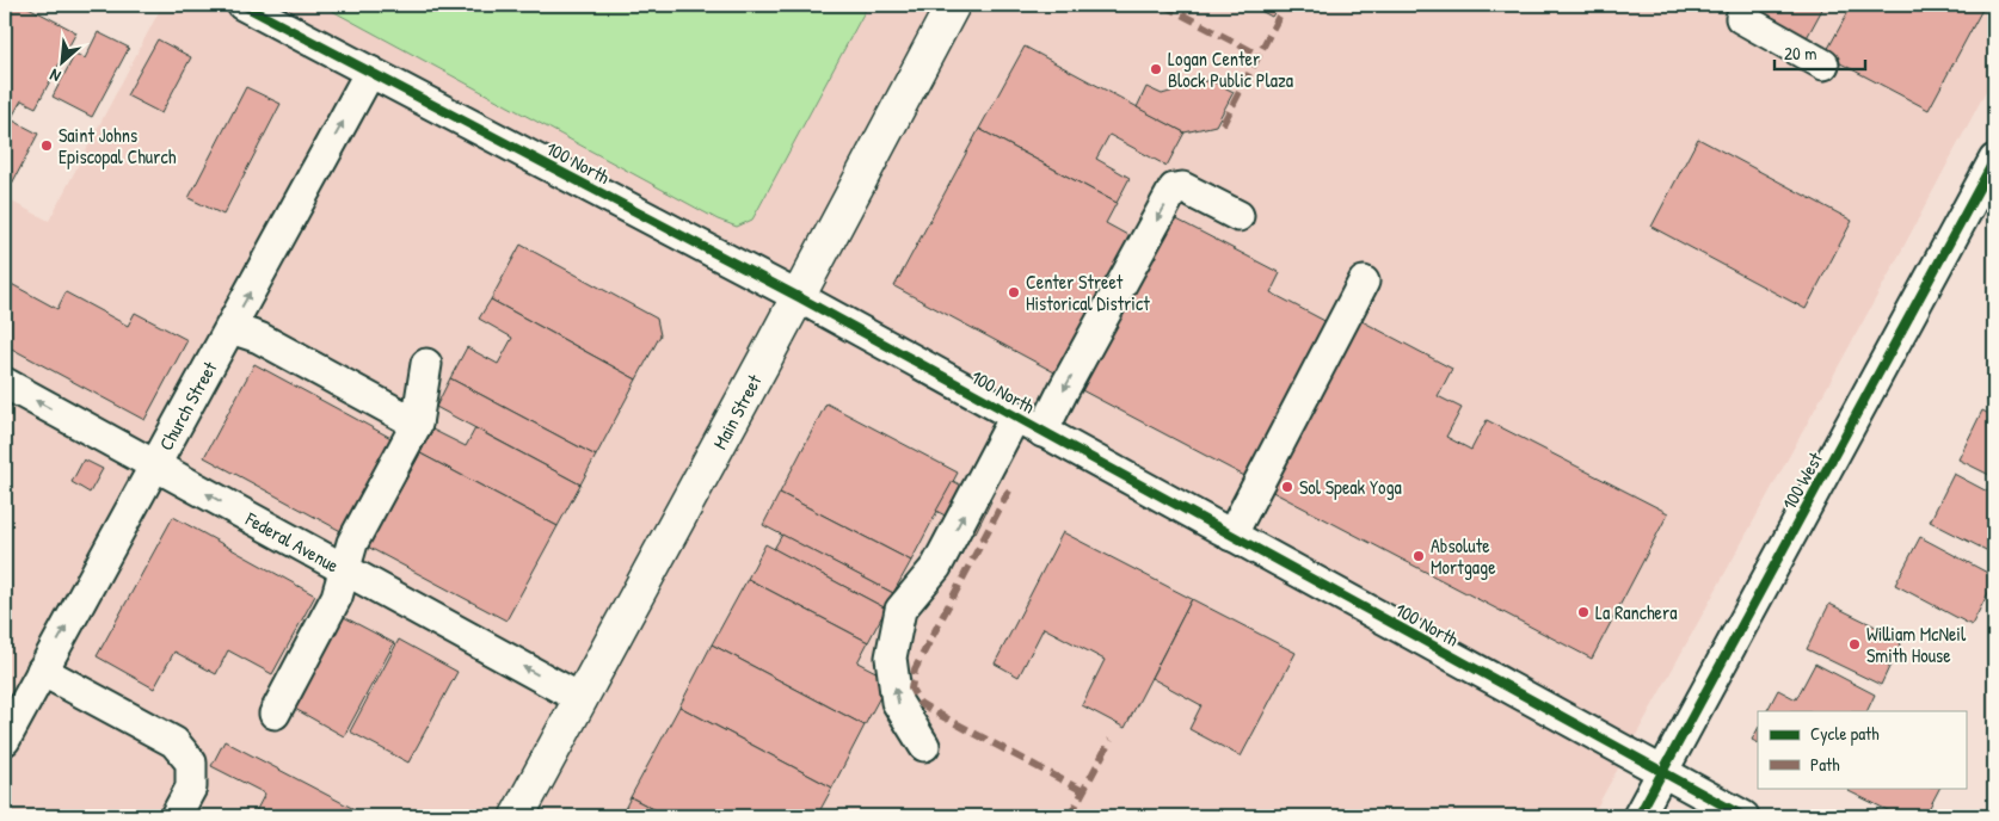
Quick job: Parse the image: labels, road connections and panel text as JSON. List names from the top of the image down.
{
  "streets": {
    "highway": ["Main Street"],
    "street": [
      "100 North",
      "Church Street",
      "100 West",
      "Federal Avenue"
    ]
  },
  "crossings": [
    ["100 North", "Church Street"],
    ["100 North", "Main Street"],
    ["100 North", "100 West"],
    ["Church Street", "Federal Avenue"],
    ["Main Street", "Federal Avenue"]
  ],
  "places": [
    "Logan Center Block Public Plaza",
    "Saint Johns Episcopal Church",
    "Center Street Historical District",
    "Sol Speak Yoga",
    "Absolute Mortgage",
    "La Ranchera",
    "William McNeil Smith House"
  ],
  "legend": ["Cycle path", "Path"],
  "scale_bar": "20 m",
  "north": "bottom left"
}
